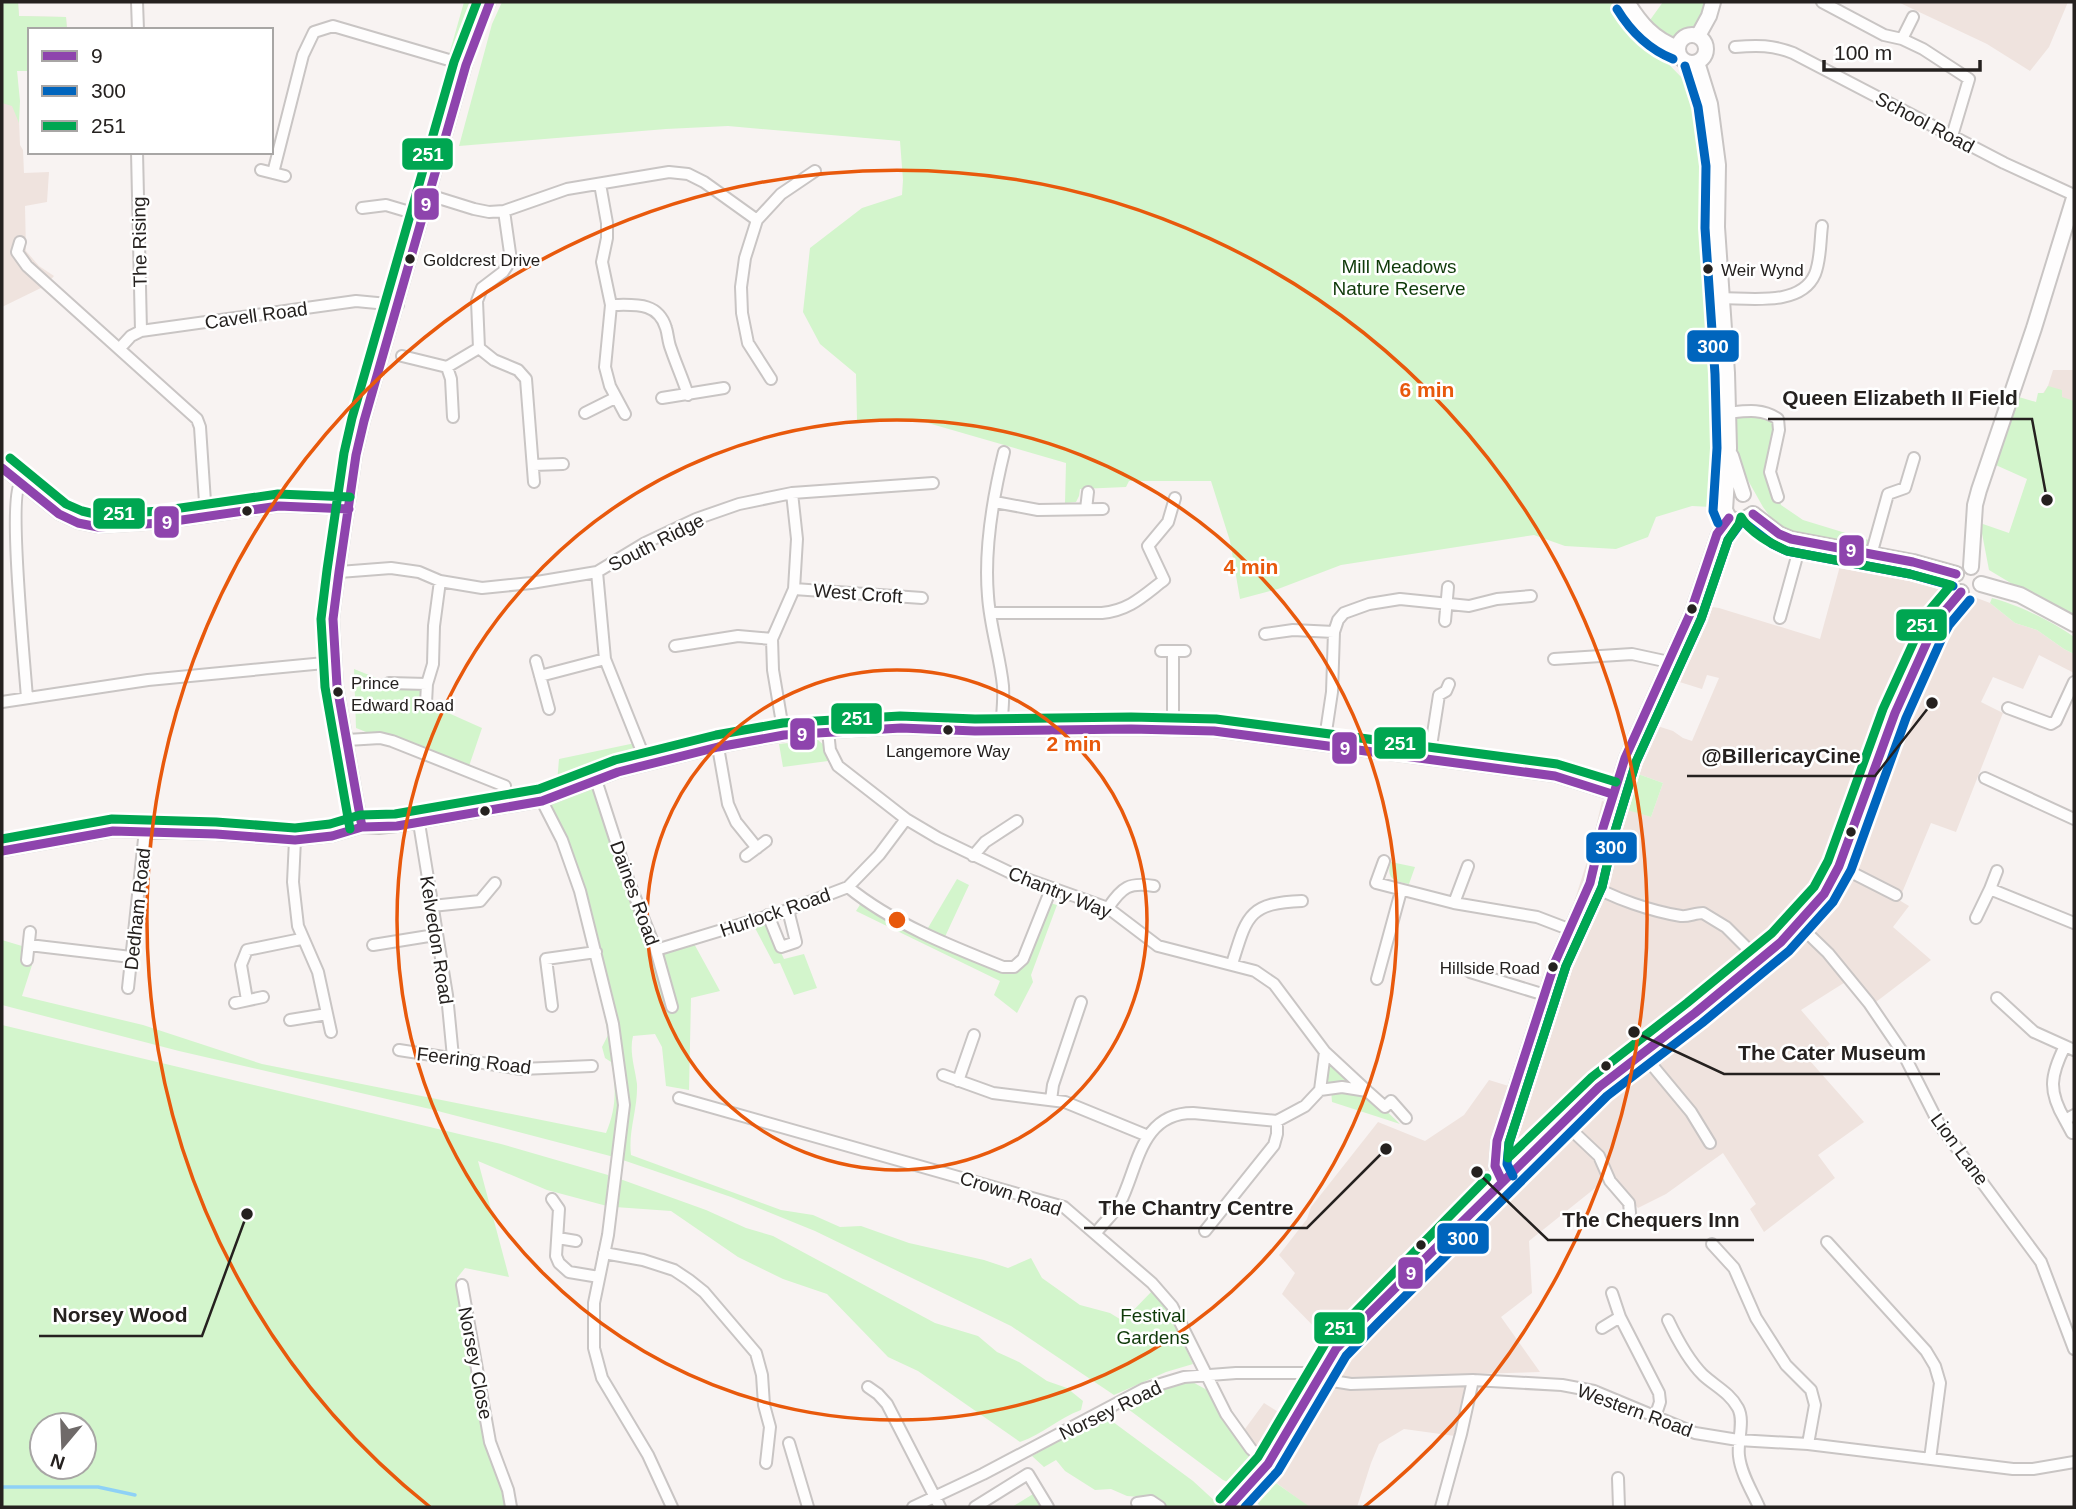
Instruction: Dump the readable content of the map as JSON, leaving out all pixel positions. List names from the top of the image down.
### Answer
{
  "streets": {
    "street": [
      "School Road",
      "The Rising",
      "Cavell Road",
      "South Ridge",
      "West Croft",
      "Chantry Way",
      "Daines Road",
      "Dedham Road",
      "Hurlock Road",
      "Kelvedon Road",
      "Feering Road",
      "Lion Lane",
      "Crown Road",
      "Norsey Close",
      "Norsey Road",
      "Western Road"
    ]
  },
  "crossings": [
    ["The Rising", "Cavell Road"],
    ["Chantry Way", "Hurlock Road"],
    ["Daines Road", "Hurlock Road"],
    ["Kelvedon Road", "Feering Road"],
    ["Crown Road", "Norsey Road"],
    ["Norsey Road", "Western Road"]
  ],
  "parks": ["Mill Meadows Nature Reserve", "Festival Gardens"],
  "places": [
    "Goldcrest Drive",
    "Weir Wynd",
    "Queen Elizabeth II Field",
    "Prince Edward Road",
    "@BillericayCine",
    "Langemore Way",
    "Hillside Road",
    "The Cater Museum",
    "The Chantry Centre",
    "The Chequers Inn",
    "Norsey Wood"
  ],
  "lines": ["transit line 9", "transit line 251", "transit line 300"],
  "legend": ["9", "300", "251"],
  "scale_bar": "100 m",
  "north": "bottom",
  "rings": ["6 min", "4 min", "2 min"]
}
